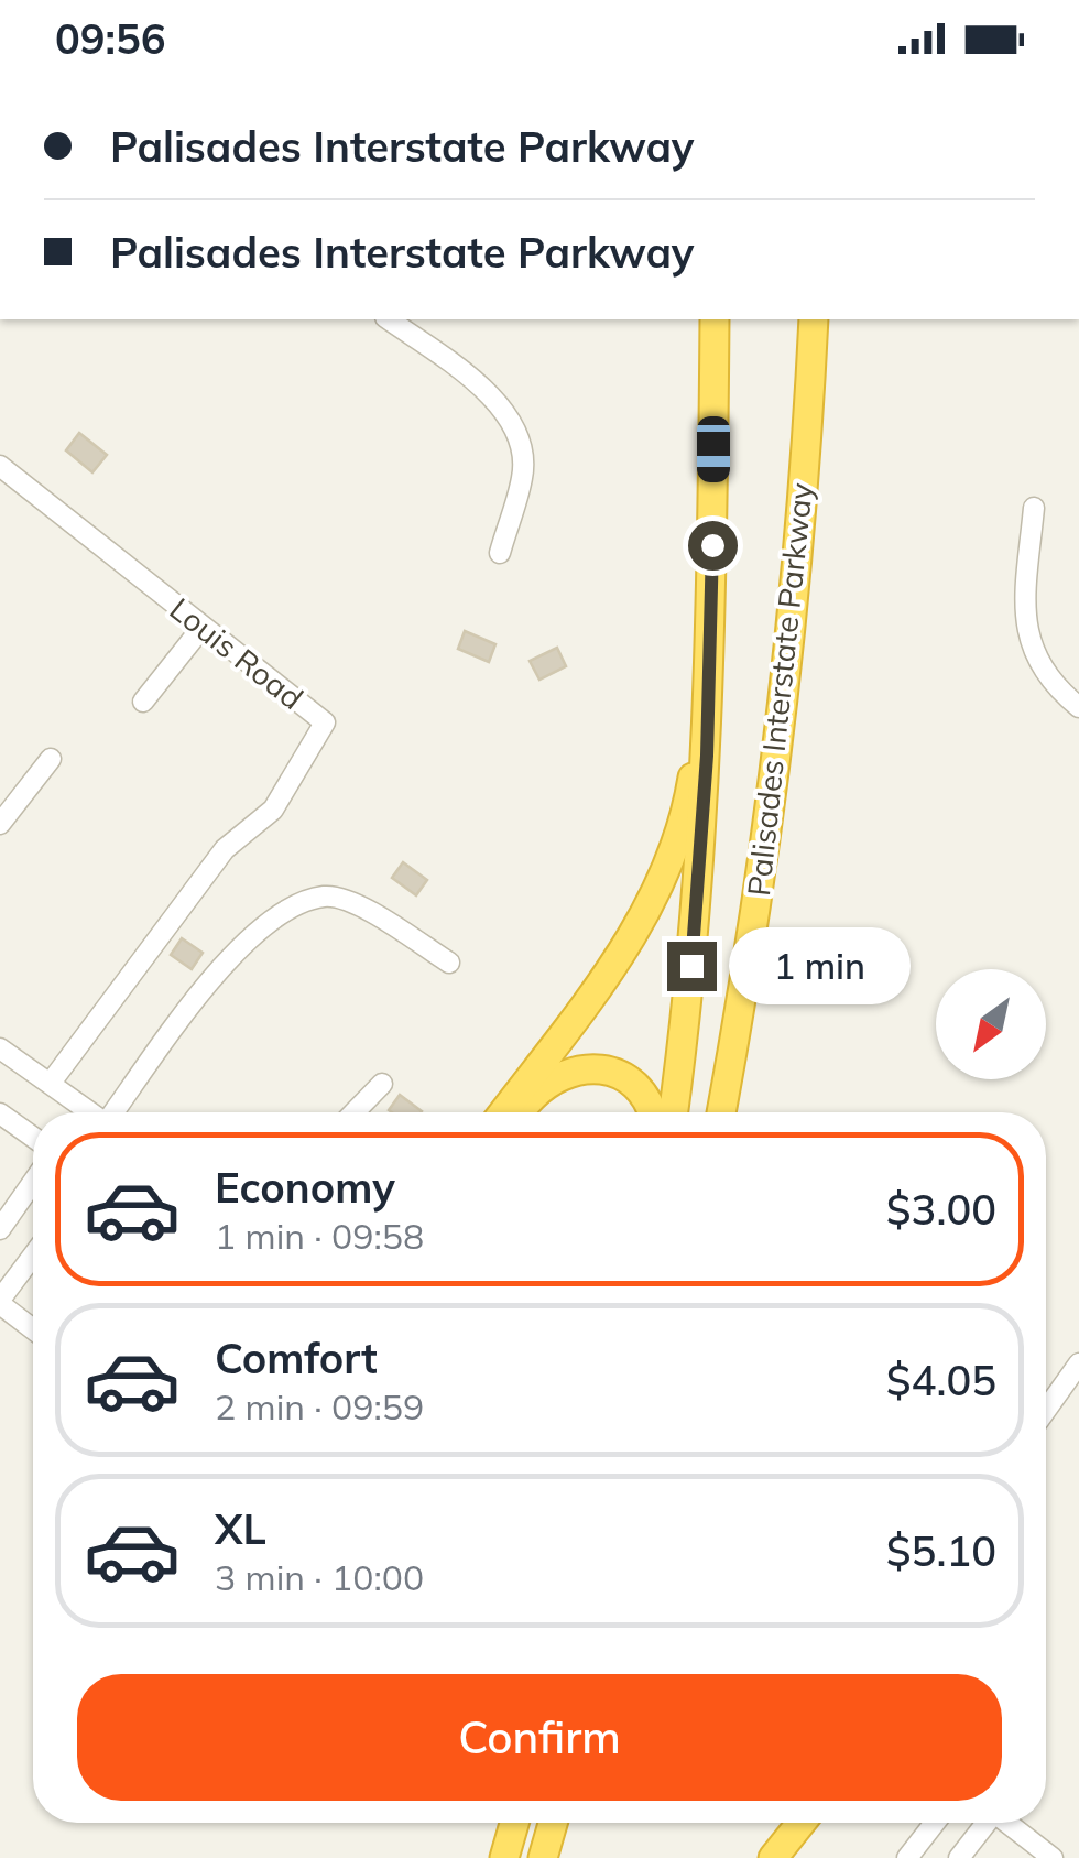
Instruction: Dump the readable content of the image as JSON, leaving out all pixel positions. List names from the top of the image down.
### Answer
{
  "streets": {
    "highway": ["Palisades Interstate Parkway"],
    "street": ["Louis Road"]
  },
  "north": "bottom left",
  "page": {
    "status": "09:56",
    "banner": ["Palisades Interstate Parkway", "Palisades Interstate Parkway"],
    "bubble": "1 min",
    "list": [
      {
        "name": "Economy",
        "note": "1 min · 09:58",
        "value": "$3.00"
      },
      {
        "name": "Comfort",
        "note": "2 min · 09:59",
        "value": "$4.05"
      },
      {
        "name": "XL",
        "note": "3 min · 10:00",
        "value": "$5.10"
      }
    ],
    "buttons": "Confirm"
  }
}
